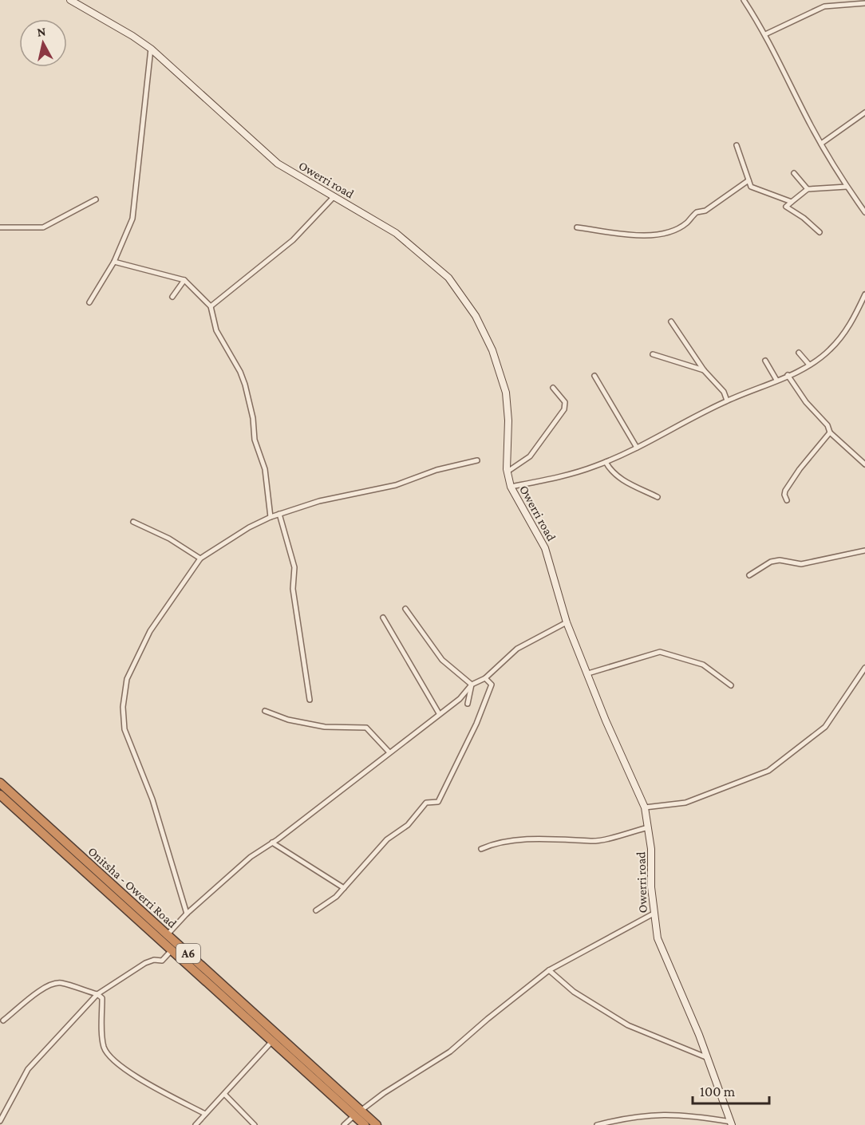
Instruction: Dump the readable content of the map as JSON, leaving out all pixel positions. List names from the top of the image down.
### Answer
{
  "streets": {
    "highway": ["Onitsha - Owerri Road", "A6"],
    "main road": ["Owerri road"]
  },
  "scale_bar": "100 m",
  "north": "top"
}
